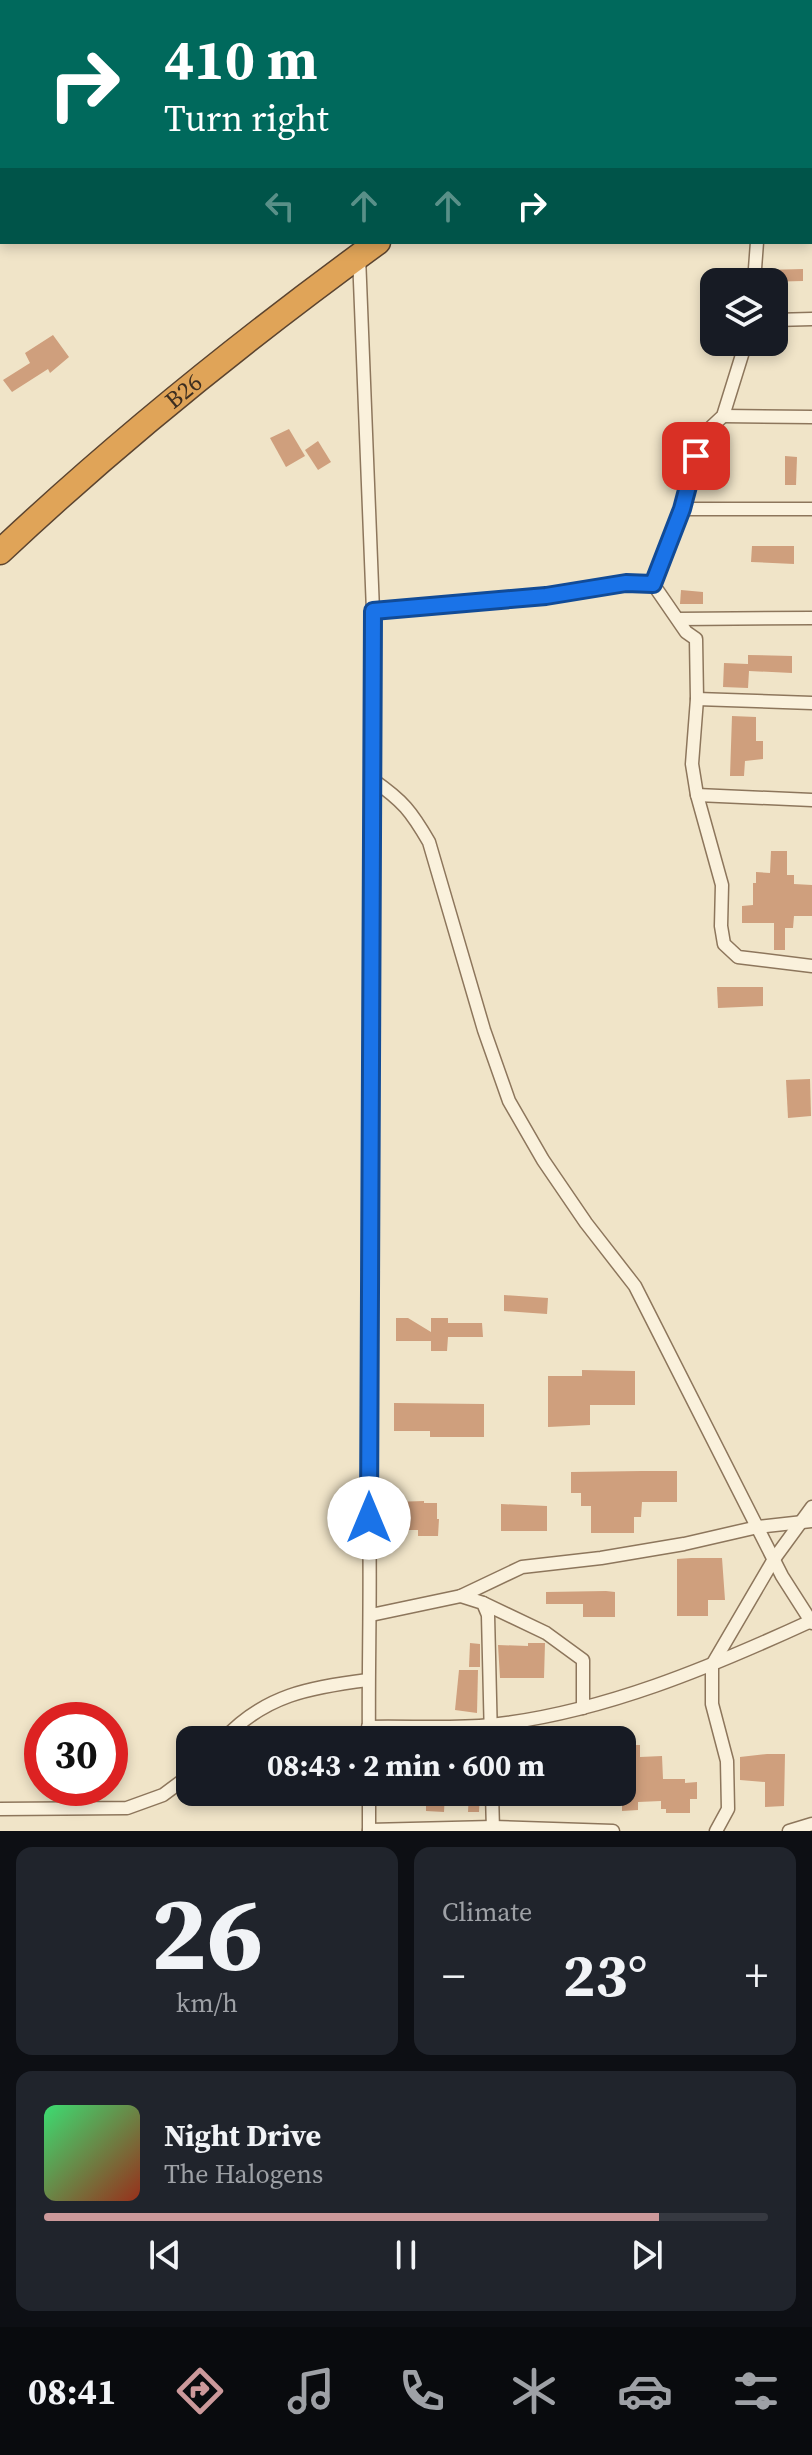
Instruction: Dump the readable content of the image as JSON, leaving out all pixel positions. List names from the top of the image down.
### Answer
{
  "streets": {
    "highway": ["B26"]
  },
  "page": {
    "turn": ["410 m", "Turn right"],
    "limit": "30",
    "trip": "08:43 · 2 min · 600 m",
    "tile": [
      ["26", "km/h"],
      "Climate"
    ],
    "heat": ["−", "23°", "+"],
    "song": ["Night Drive", "The Halogens"],
    "tabs": "08:41"
  }
}
